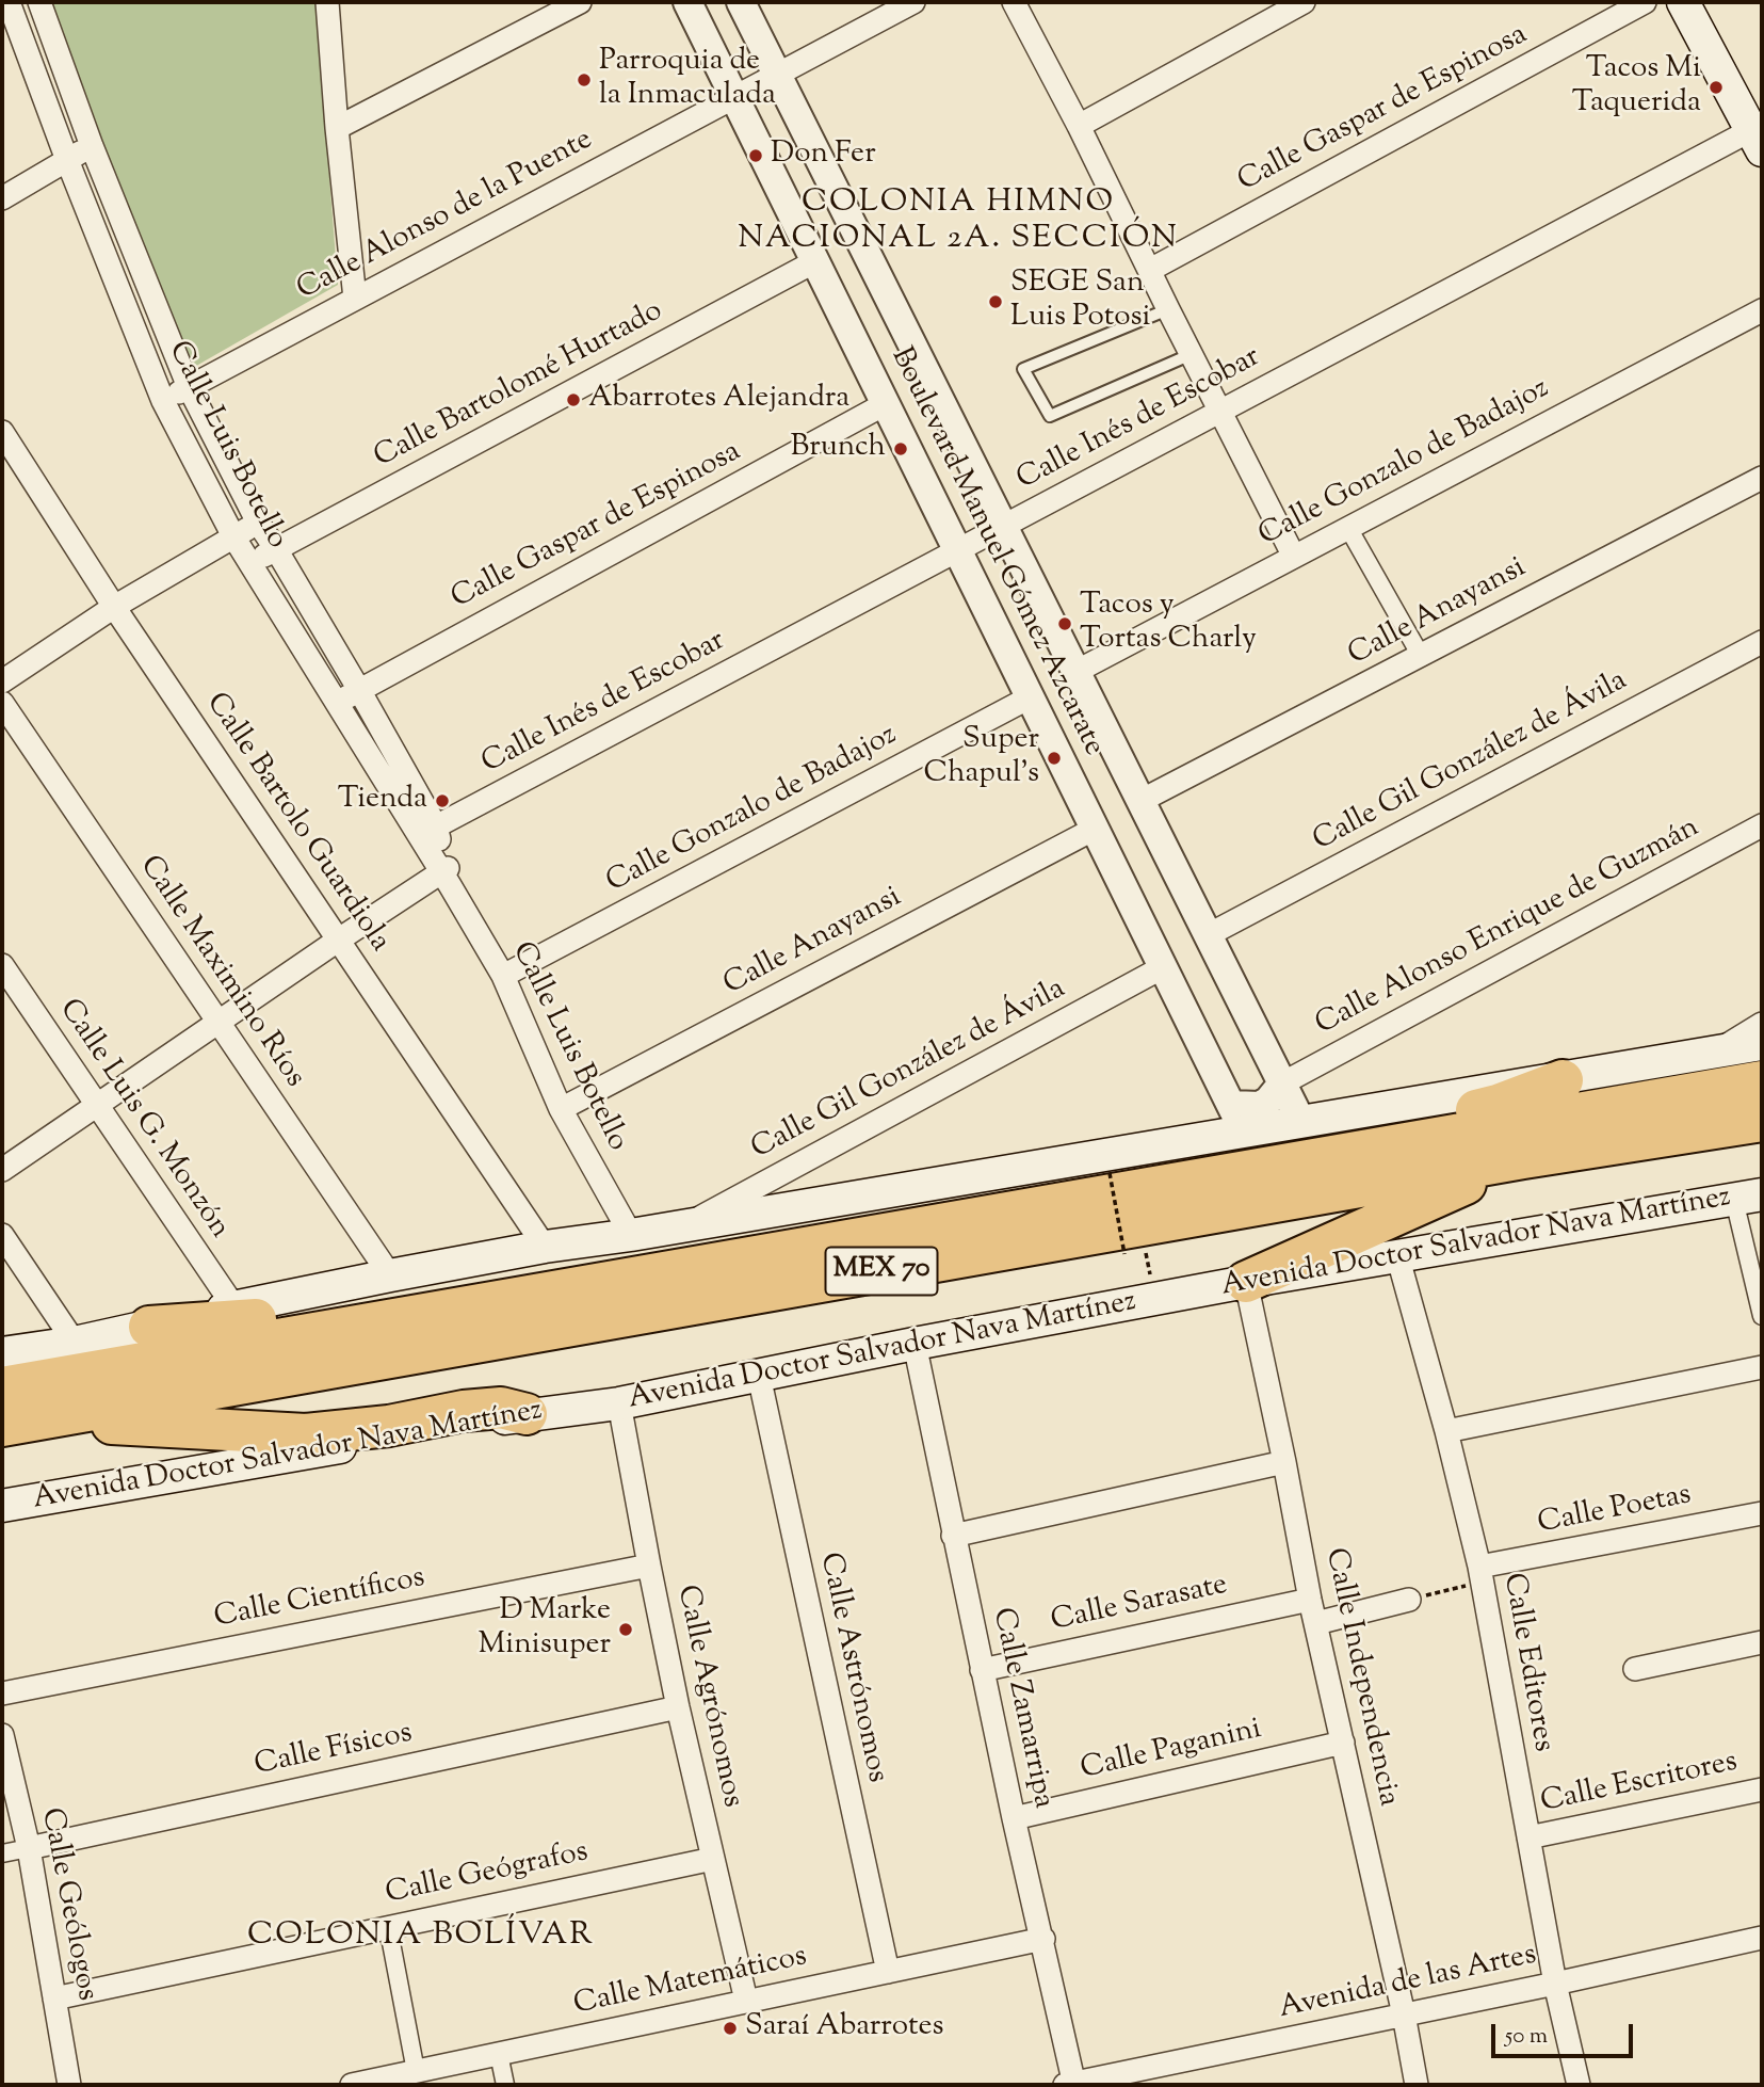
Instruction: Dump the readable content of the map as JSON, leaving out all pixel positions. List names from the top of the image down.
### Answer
{
  "streets": {
    "highway": ["MEX 70"],
    "main road": ["Avenida Doctor Salvador Nava Martínez"],
    "street": [
      "Calle Gaspar de Espinosa",
      "Calle Alonso de la Puente",
      "Calle Bartolomé Hurtado",
      "Calle Inés de Escobar",
      "Calle Luis Botello",
      "Calle Gonzalo de Badajoz",
      "Boulevard Manuel Gómez Azcarate",
      "Calle Anayansi",
      "Calle Gil González de Ávila",
      "Calle Bartolo Guardiola",
      "Calle Alonso Enrique de Guzmán",
      "Calle Maximino Ríos",
      "Calle Luis G. Monzón",
      "Calle Poetas",
      "Calle Científicos",
      "Calle Sarasate",
      "Calle Editores",
      "Calle Astrónomos",
      "Calle Independencia",
      "Calle Agrónomos",
      "Calle Zamarripa",
      "Calle Físicos",
      "Calle Paganini",
      "Calle Escritores",
      "Calle Geógrafos",
      "Calle Geólogos",
      "Calle Matemáticos",
      "Avenida de las Artes"
    ]
  },
  "crossings": [
    ["Calle Gaspar de Espinosa", "Calle Luis Botello"],
    ["Calle Gaspar de Espinosa", "Boulevard Manuel Gómez Azcarate"],
    ["Calle Alonso de la Puente", "Calle Luis Botello"],
    ["Calle Alonso de la Puente", "Boulevard Manuel Gómez Azcarate"],
    ["Calle Bartolomé Hurtado", "Calle Luis Botello"],
    ["Calle Bartolomé Hurtado", "Boulevard Manuel Gómez Azcarate"],
    ["Calle Inés de Escobar", "Calle Luis Botello"],
    ["Calle Inés de Escobar", "Boulevard Manuel Gómez Azcarate"],
    ["Calle Luis Botello", "Calle Gonzalo de Badajoz"],
    ["Calle Luis Botello", "Calle Anayansi"],
    ["Calle Gonzalo de Badajoz", "Boulevard Manuel Gómez Azcarate"],
    ["Boulevard Manuel Gómez Azcarate", "Calle Anayansi"],
    ["Boulevard Manuel Gómez Azcarate", "Calle Gil González de Ávila"],
    ["Boulevard Manuel Gómez Azcarate", "Calle Alonso Enrique de Guzmán"],
    ["Avenida Doctor Salvador Nava Martínez", "Calle Editores"],
    ["Avenida Doctor Salvador Nava Martínez", "Calle Astrónomos"],
    ["Avenida Doctor Salvador Nava Martínez", "Calle Independencia"],
    ["Avenida Doctor Salvador Nava Martínez", "Calle Agrónomos"],
    ["Avenida Doctor Salvador Nava Martínez", "Calle Zamarripa"],
    ["Calle Poetas", "Calle Editores"],
    ["Calle Científicos", "Calle Agrónomos"],
    ["Calle Sarasate", "Calle Independencia"],
    ["Calle Sarasate", "Calle Zamarripa"],
    ["Calle Editores", "Calle Escritores"],
    ["Calle Editores", "Avenida de las Artes"],
    ["Calle Astrónomos", "Calle Matemáticos"],
    ["Calle Independencia", "Calle Paganini"],
    ["Calle Independencia", "Avenida de las Artes"],
    ["Calle Agrónomos", "Calle Físicos"],
    ["Calle Agrónomos", "Calle Geógrafos"],
    ["Calle Agrónomos", "Calle Matemáticos"],
    ["Calle Zamarripa", "Calle Paganini"],
    ["Calle Zamarripa", "Calle Matemáticos"],
    ["Calle Zamarripa", "Avenida de las Artes"],
    ["Calle Físicos", "Calle Geólogos"],
    ["Calle Geógrafos", "Calle Geólogos"]
  ],
  "districts": ["COLONIA HIMNO NACIONAL 2A. SECCIÓN", "COLONIA BOLÍVAR"],
  "places": [
    "Parroquia de la Inmaculada",
    "Tacos Mi Taquerida",
    "Don Fer",
    "SEGE San Luis Potosi",
    "Abarrotes Alejandra",
    "Brunch",
    "Tacos y Tortas Charly",
    "Super Chapul's",
    "Tienda",
    "D Marke Minisuper",
    "Saraí Abarrotes"
  ],
  "scale_bar": "50 m"
}
